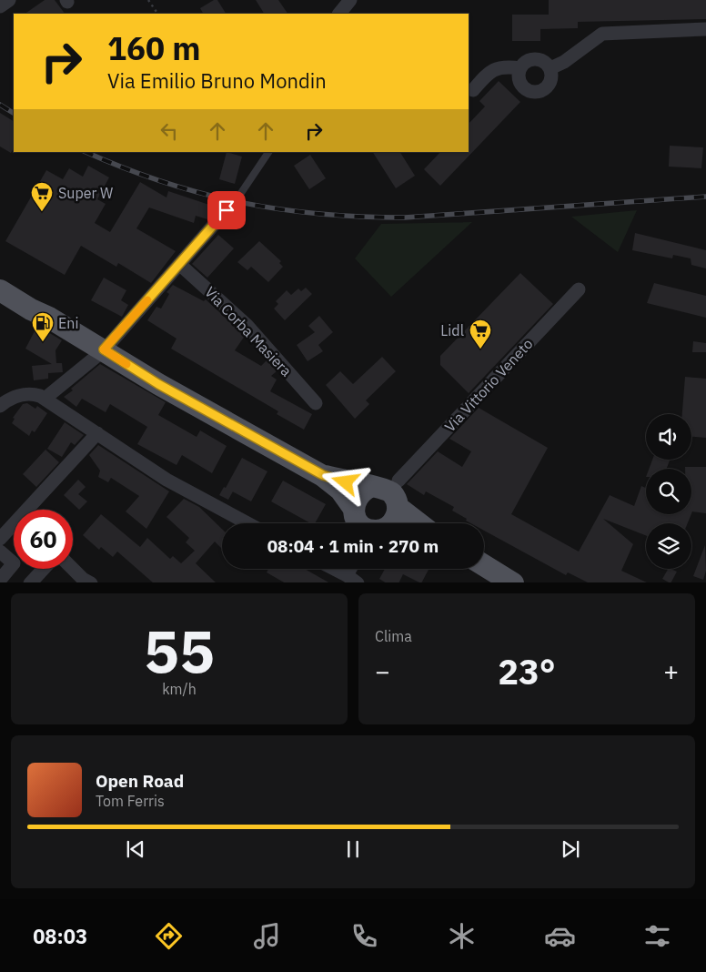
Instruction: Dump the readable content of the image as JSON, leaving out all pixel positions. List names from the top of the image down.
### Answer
{
  "streets": {
    "main road": ["Via Vittorio Veneto"],
    "street": ["Via Corba Masiera"]
  },
  "places": {
    "supermarket": ["Super W", "Lidl"],
    "fuel station": ["Eni"]
  },
  "page": {
    "turn": ["160 m", "Via Emilio Bruno Mondin"],
    "limit": "60",
    "trip": "08:04 · 1 min · 270 m",
    "tile": [
      ["55", "km/h"],
      "Clima"
    ],
    "heat": ["−", "23°", "+"],
    "song": ["Open Road", "Tom Ferris"],
    "tabs": "08:03"
  }
}
